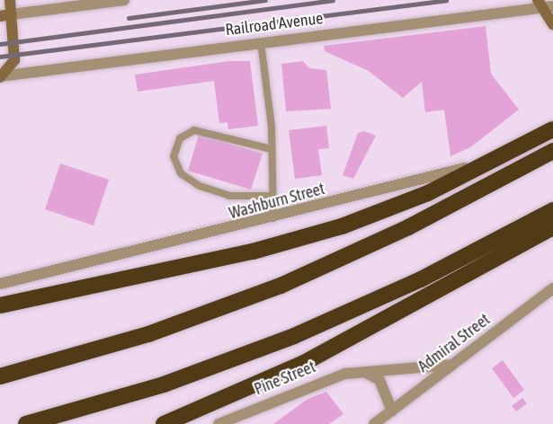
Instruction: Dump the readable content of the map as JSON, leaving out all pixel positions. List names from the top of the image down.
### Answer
{
  "streets": {
    "street": [
      "Railroad Avenue",
      "Washburn Street",
      "Admiral Street",
      "Pine Street"
    ]
  },
  "crossings": [
    ["Admiral Street", "Pine Street"]
  ]
}
